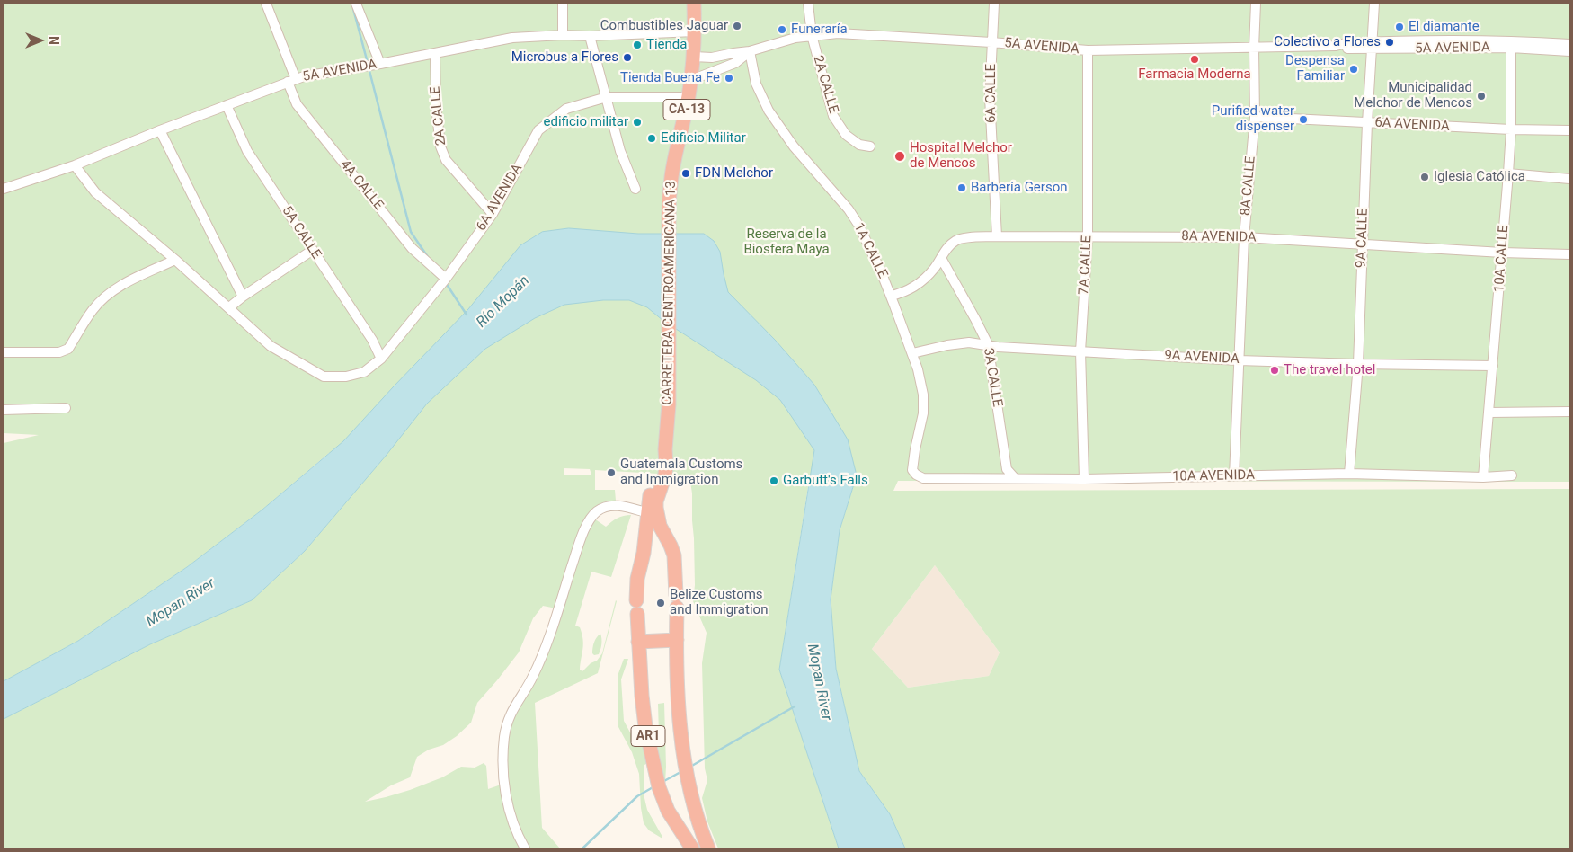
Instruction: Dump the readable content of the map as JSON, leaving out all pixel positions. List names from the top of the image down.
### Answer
{
  "streets": {
    "highway": ["CA-13", "CARRETERA CENTROAMERICANA 13", "AR1"],
    "street": [
      "5A AVENIDA",
      "2A CALLE",
      "6A CALLE",
      "6A AVENIDA",
      "4A CALLE",
      "8A CALLE",
      "5A CALLE",
      "8A AVENIDA",
      "9A CALLE",
      "1A CALLE",
      "10A CALLE",
      "7A CALLE",
      "9A AVENIDA",
      "3A CALLE",
      "10A AVENIDA"
    ]
  },
  "crossings": [
    ["5A AVENIDA", "2A CALLE"],
    ["5A AVENIDA", "6A CALLE"],
    ["5A AVENIDA", "4A CALLE"],
    ["5A AVENIDA", "8A CALLE"],
    ["5A AVENIDA", "5A CALLE"],
    ["5A AVENIDA", "9A CALLE"],
    ["5A AVENIDA", "1A CALLE"],
    ["5A AVENIDA", "10A CALLE"],
    ["5A AVENIDA", "7A CALLE"],
    ["5A AVENIDA", "CARRETERA CENTROAMERICANA 13"],
    ["2A CALLE", "6A AVENIDA"],
    ["6A CALLE", "8A AVENIDA"],
    ["6A AVENIDA", "4A CALLE"],
    ["6A AVENIDA", "8A CALLE"],
    ["6A AVENIDA", "5A CALLE"],
    ["6A AVENIDA", "9A CALLE"],
    ["6A AVENIDA", "10A CALLE"],
    ["6A AVENIDA", "CARRETERA CENTROAMERICANA 13"],
    ["8A CALLE", "8A AVENIDA"],
    ["8A CALLE", "9A AVENIDA"],
    ["8A CALLE", "10A AVENIDA"],
    ["8A AVENIDA", "9A CALLE"],
    ["8A AVENIDA", "1A CALLE"],
    ["8A AVENIDA", "10A CALLE"],
    ["8A AVENIDA", "7A CALLE"],
    ["8A AVENIDA", "3A CALLE"],
    ["9A CALLE", "9A AVENIDA"],
    ["9A CALLE", "10A AVENIDA"],
    ["1A CALLE", "9A AVENIDA"],
    ["1A CALLE", "10A AVENIDA"],
    ["10A CALLE", "9A AVENIDA"],
    ["10A CALLE", "10A AVENIDA"],
    ["7A CALLE", "9A AVENIDA"],
    ["7A CALLE", "10A AVENIDA"],
    ["CARRETERA CENTROAMERICANA 13", "AR1"],
    ["9A AVENIDA", "3A CALLE"],
    ["3A CALLE", "10A AVENIDA"]
  ],
  "water": ["Río Mopán", "Mopan River"],
  "parks": ["Reserva de la Biosfera Maya"],
  "places": [
    "Combustibles Jaguar",
    "El diamante",
    "Funeraría",
    "Colectivo a Flores",
    "Tienda",
    "Microbus a Flores",
    "Farmacia Moderna",
    "Despensa Familiar",
    "Tienda Buena Fe",
    "Municipalidad Melchor de Mencos",
    "Purified water dispenser",
    "edificio militar",
    "Edificio Militar",
    "Hospital Melchor de Mencos",
    "FDN Melchor",
    "Iglesia Católica",
    "Barbería Gerson",
    "The travel hotel",
    "Guatemala Customs and Immigration",
    "Garbutt's Falls",
    "Belize Customs and Immigration"
  ],
  "north": "right"
}
